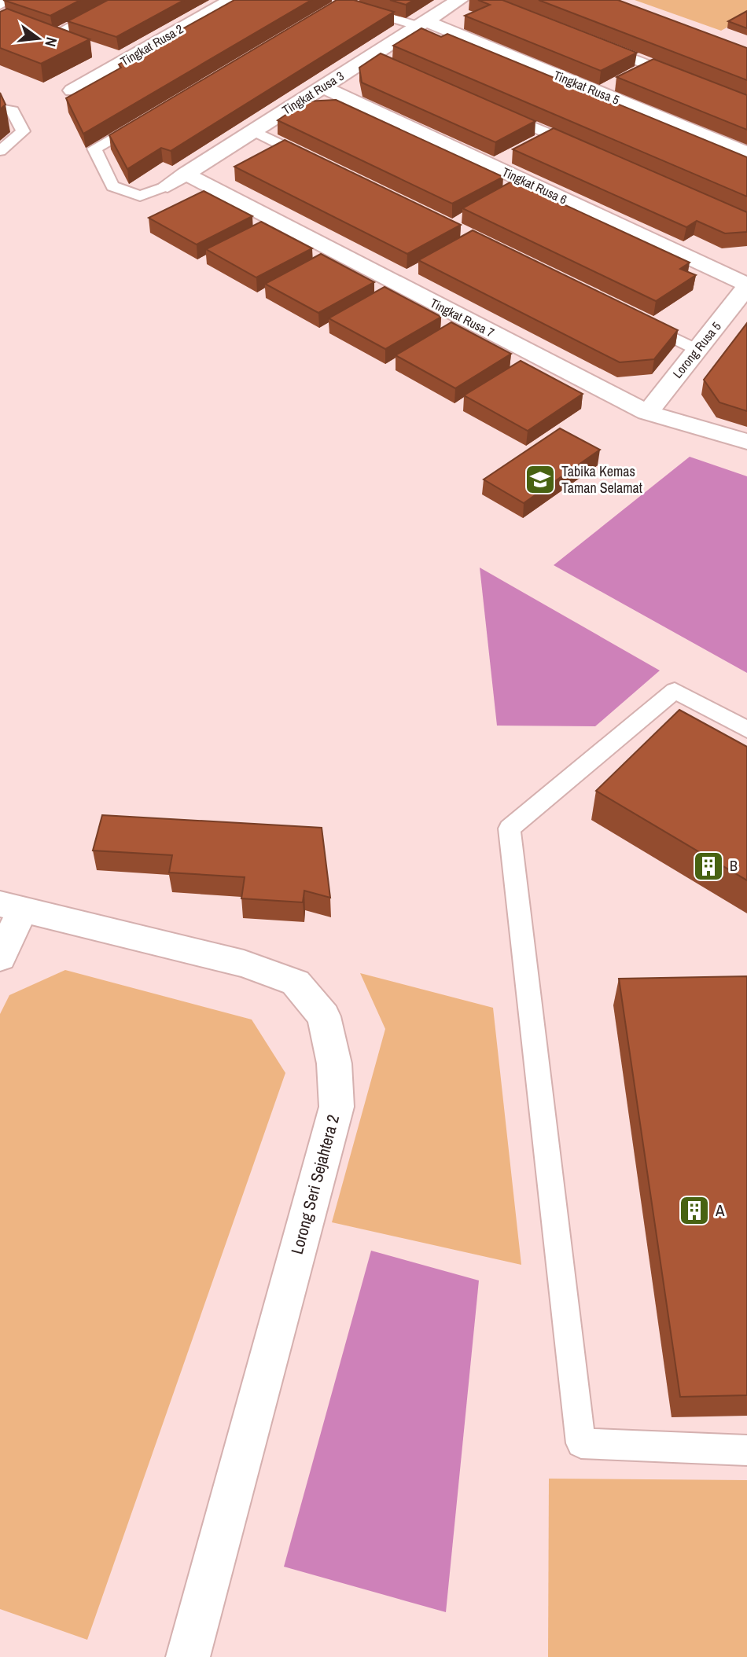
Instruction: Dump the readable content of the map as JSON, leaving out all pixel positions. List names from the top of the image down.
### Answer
{
  "streets": {
    "street": [
      "Tingkat Rusa 2",
      "Tingkat Rusa 5",
      "Tingkat Rusa 3",
      "Tingkat Rusa 6",
      "Tingkat Rusa 7",
      "Lorong Rusa 5",
      "Lorong Seri Sejahtera 2"
    ]
  },
  "crossings": [
    ["Tingkat Rusa 5", "Tingkat Rusa 3"],
    ["Tingkat Rusa 3", "Tingkat Rusa 6"],
    ["Tingkat Rusa 3", "Tingkat Rusa 7"],
    ["Tingkat Rusa 6", "Lorong Rusa 5"],
    ["Tingkat Rusa 7", "Lorong Rusa 5"]
  ],
  "places": {
    "school or university": ["Tabika Kemas Taman Selamat"],
    "building": ["B", "A"]
  },
  "north": "right"
}
